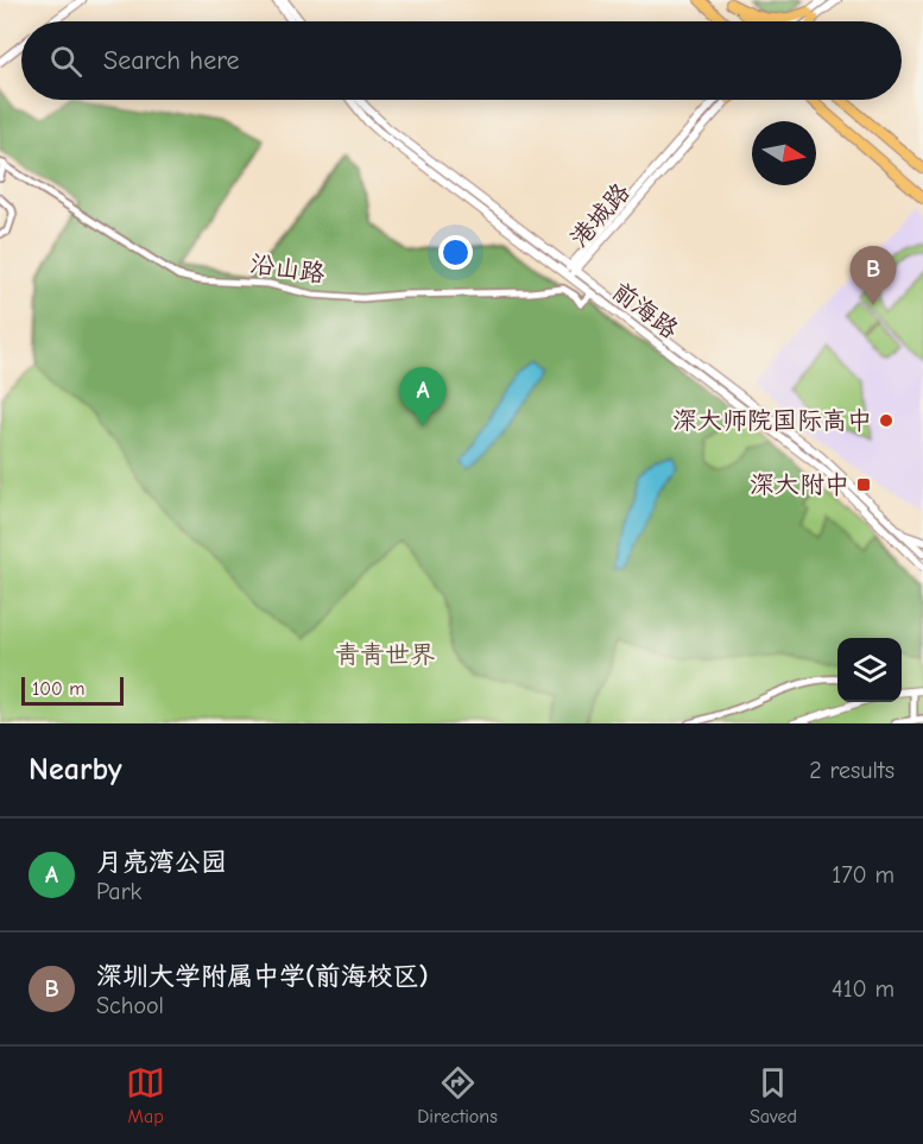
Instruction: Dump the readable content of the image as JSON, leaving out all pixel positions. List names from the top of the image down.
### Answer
{
  "streets": {
    "street": ["港城路", "沿山路", "前海路"]
  },
  "crossings": [
    ["港城路", "前海路"],
    ["沿山路", "前海路"]
  ],
  "parks": ["青青世界"],
  "places": {
    "other": ["深大师院国际高中"],
    "transit": ["深大附中"]
  },
  "scale_bar": "100 m",
  "north": "right",
  "page": {
    "search": "Search here",
    "pins": ["B", "A"],
    "scale": "100 m",
    "heading": ["Nearby", "2 results"],
    "list": [
      {
        "mark": "A",
        "name": "月亮湾公园",
        "note": "Park",
        "value": "170 m"
      },
      {
        "mark": "B",
        "name": "深圳大学附属中学(前海校区)",
        "note": "School",
        "value": "410 m"
      }
    ],
    "nav": ["Map", "Directions", "Saved"]
  }
}
